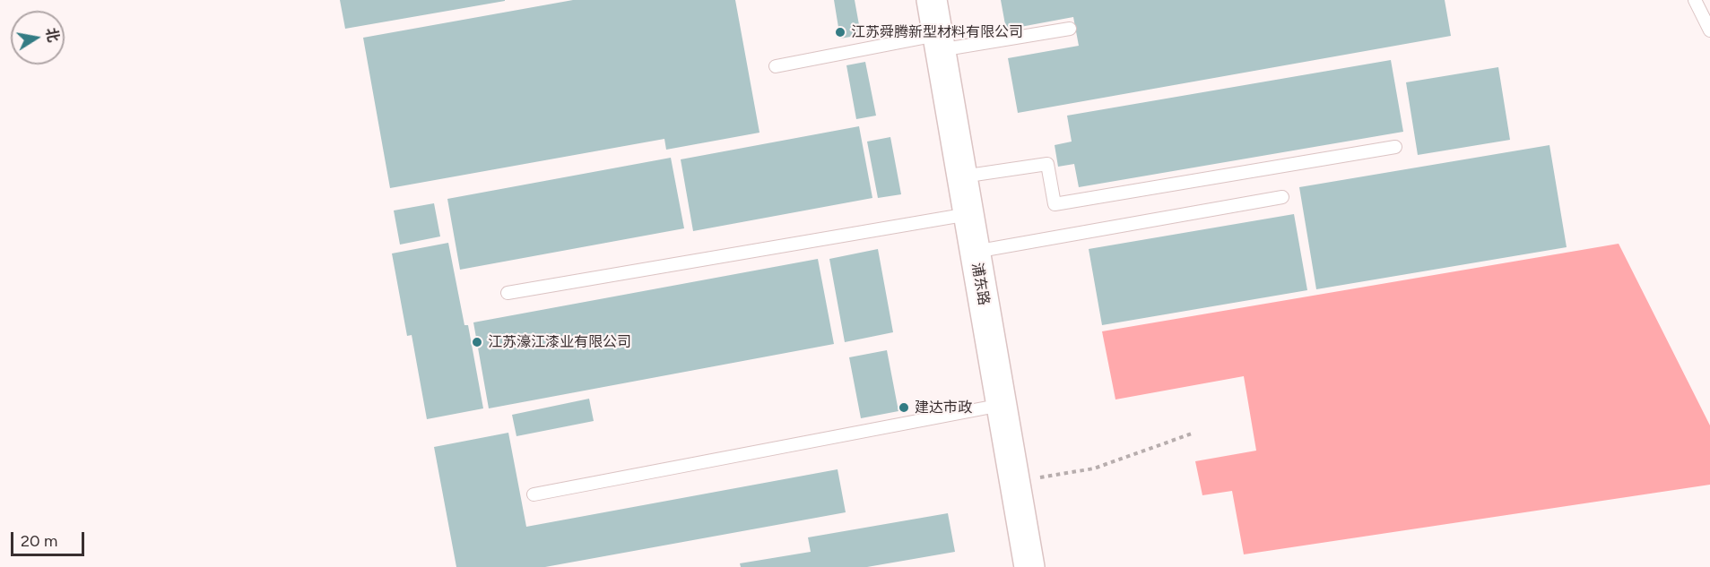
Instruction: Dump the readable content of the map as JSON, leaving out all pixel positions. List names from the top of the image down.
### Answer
{
  "streets": {
    "street": ["浦东路"]
  },
  "places": ["江苏舜腾新型材料有限公司", "江苏濠江漆业有限公司", "建达市政"],
  "scale_bar": "20 m",
  "north": "right"
}
